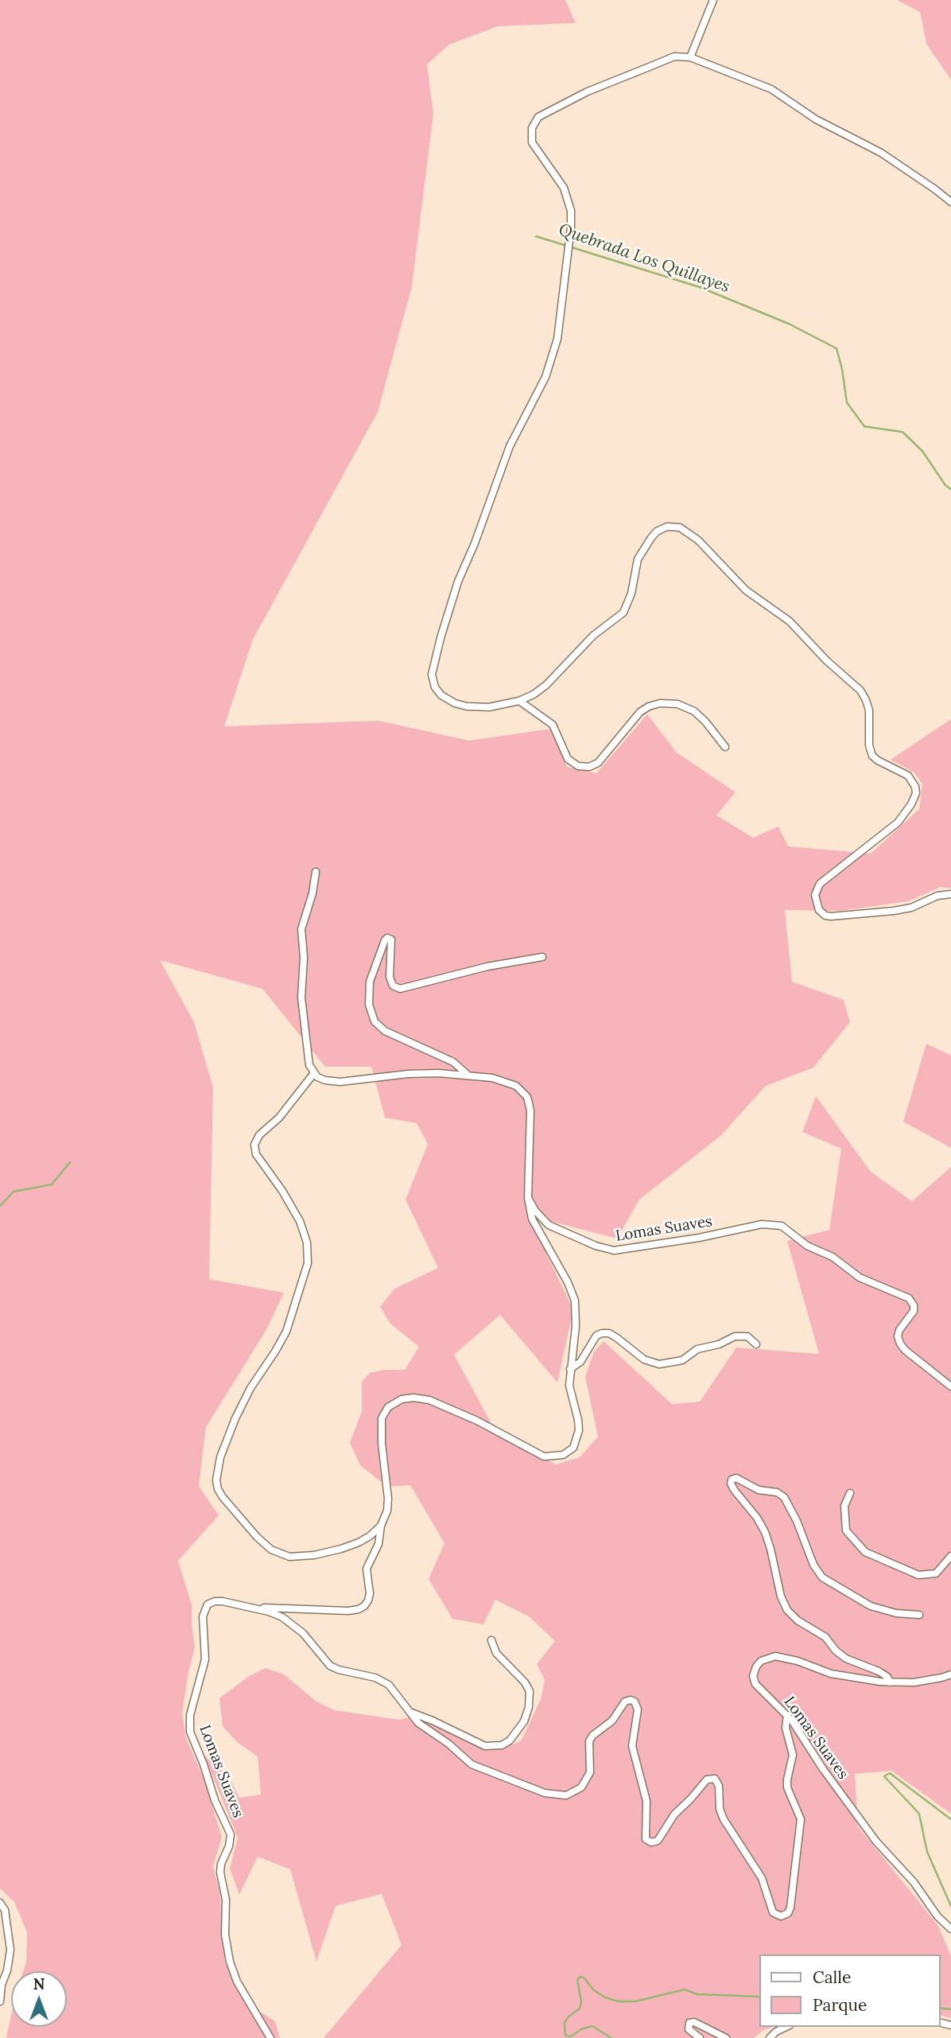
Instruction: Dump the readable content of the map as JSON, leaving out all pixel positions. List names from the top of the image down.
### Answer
{
  "streets": {
    "street": ["Lomas Suaves"]
  },
  "water": ["Quebrada Los Quillayes"],
  "legend": ["Calle", "Parque"],
  "north": "top"
}
